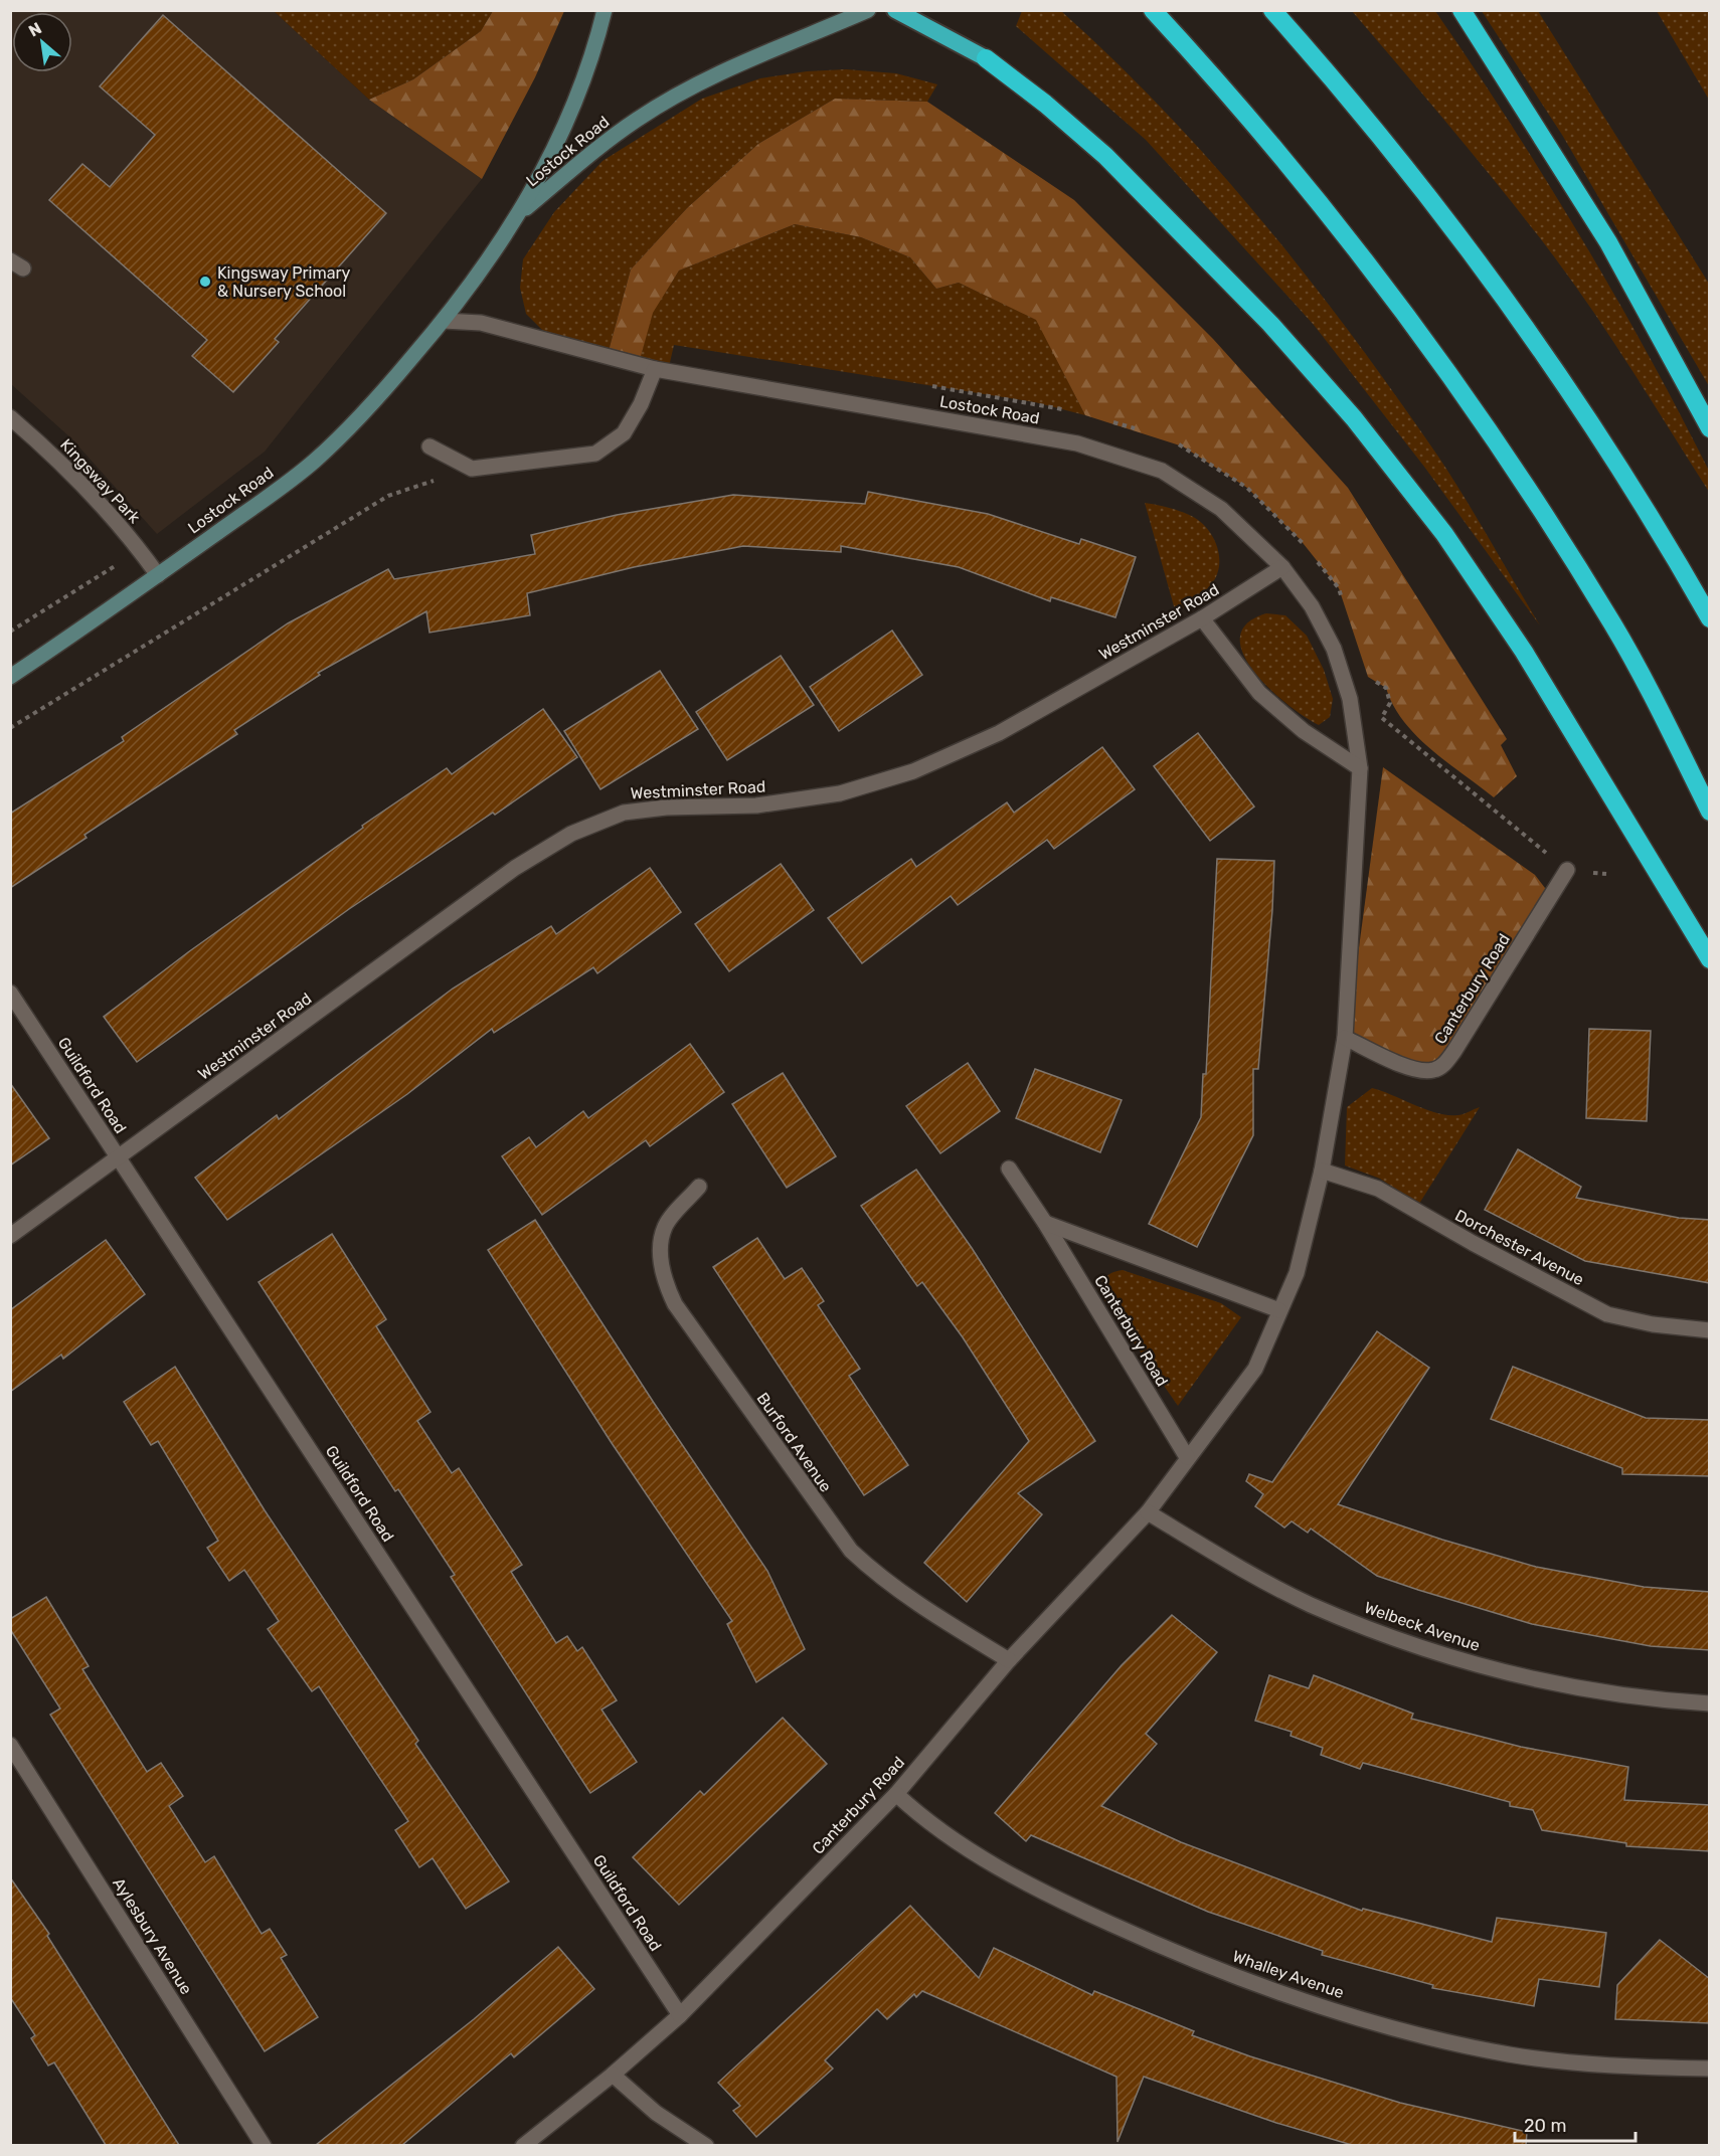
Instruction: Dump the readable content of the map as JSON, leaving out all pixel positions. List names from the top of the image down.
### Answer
{
  "streets": {
    "main road": ["Lostock Road"],
    "street": [
      "Kingsway Park",
      "Westminster Road",
      "Canterbury Road",
      "Guildford Road",
      "Dorchester Avenue",
      "Burford Avenue",
      "Welbeck Avenue",
      "Aylesbury Avenue",
      "Whalley Avenue"
    ]
  },
  "crossings": [
    ["Lostock Road", "Kingsway Park"],
    ["Lostock Road", "Westminster Road"],
    ["Lostock Road", "Canterbury Road"],
    ["Westminster Road", "Canterbury Road"],
    ["Westminster Road", "Guildford Road"],
    ["Canterbury Road", "Guildford Road"],
    ["Canterbury Road", "Dorchester Avenue"],
    ["Canterbury Road", "Burford Avenue"],
    ["Canterbury Road", "Welbeck Avenue"],
    ["Canterbury Road", "Whalley Avenue"]
  ],
  "places": ["Kingsway Primary & Nursery School"],
  "scale_bar": "20 m",
  "north": "top left"
}
